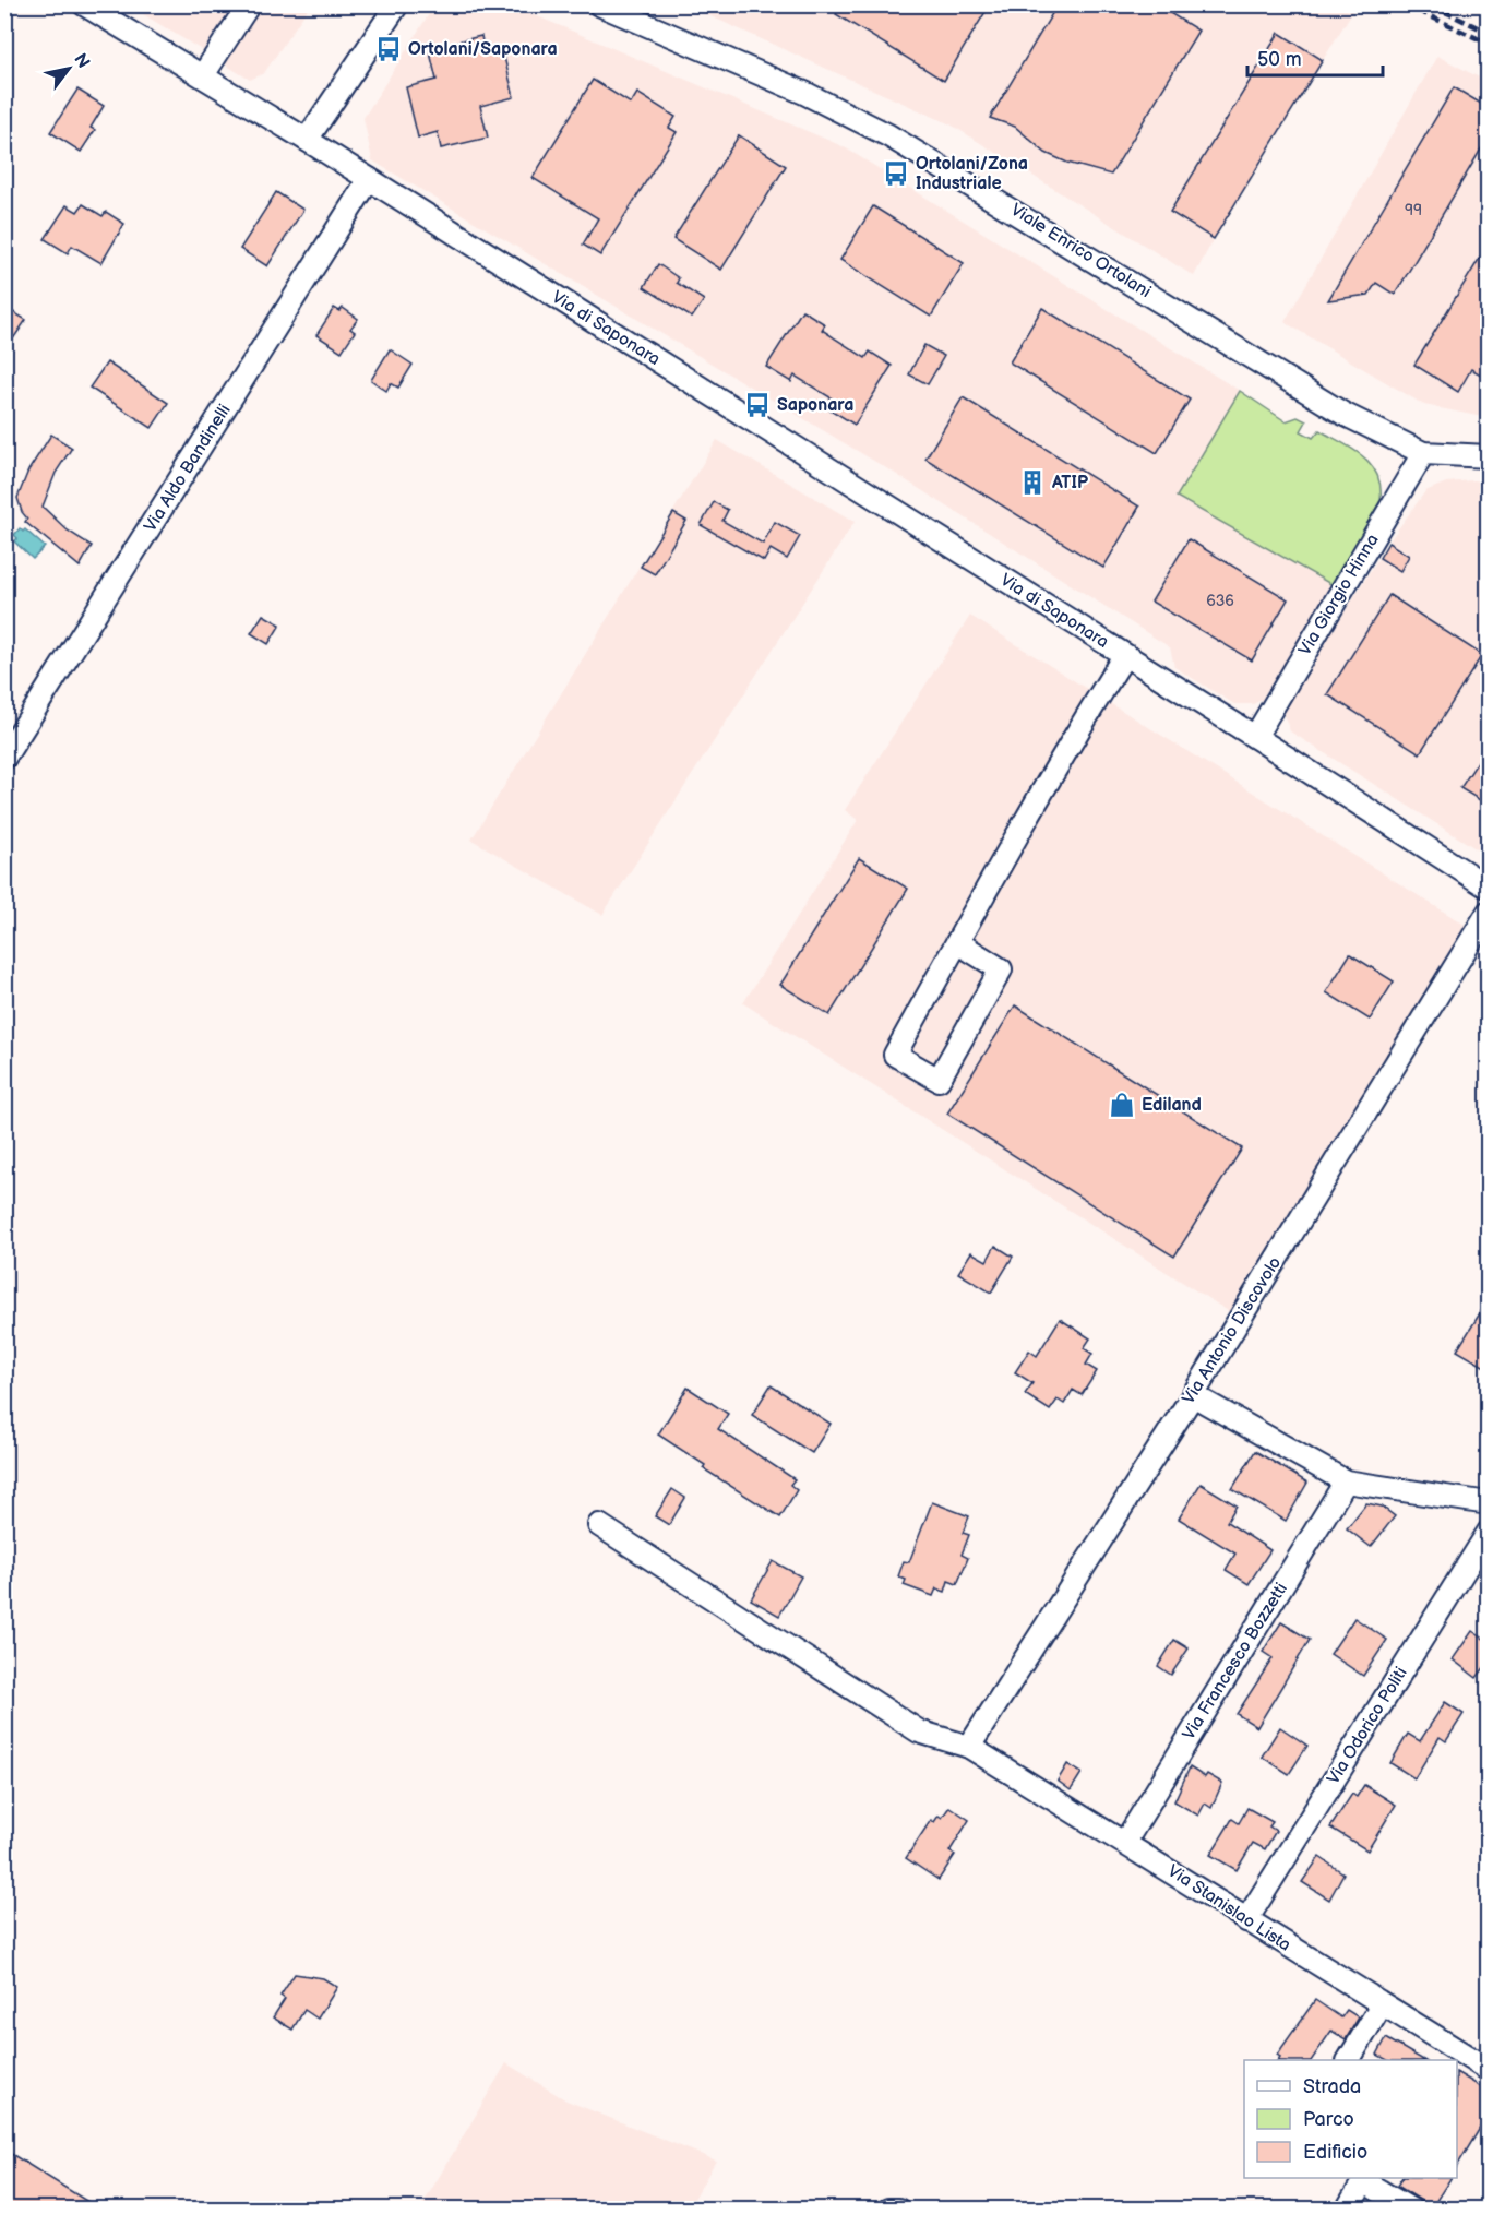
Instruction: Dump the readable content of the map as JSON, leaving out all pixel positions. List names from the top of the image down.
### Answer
{
  "streets": {
    "street": [
      "Viale Enrico Ortolani",
      "Via di Saponara",
      "Via Aldo Bandinelli",
      "Via Giorgio Hinna",
      "Via Antonio Discovolo",
      "Via Francesco Bozzetti",
      "Via Odorico Politi",
      "Via Stanislao Lista"
    ]
  },
  "crossings": [
    ["Viale Enrico Ortolani", "Via Giorgio Hinna"],
    ["Via di Saponara", "Via Aldo Bandinelli"],
    ["Via di Saponara", "Via Giorgio Hinna"],
    ["Via Antonio Discovolo", "Via Stanislao Lista"],
    ["Via Francesco Bozzetti", "Via Stanislao Lista"],
    ["Via Odorico Politi", "Via Stanislao Lista"]
  ],
  "places": {
    "bus stop": ["Ortolani/Saponara", "Ortolani/Zona Industriale", "Saponara"],
    "building": ["ATIP"],
    "shop": ["Ediland"]
  },
  "house_numbers": ["99", "636"],
  "legend": ["Strada", "Parco", "Edificio"],
  "scale_bar": "50 m",
  "north": "top right"
}
